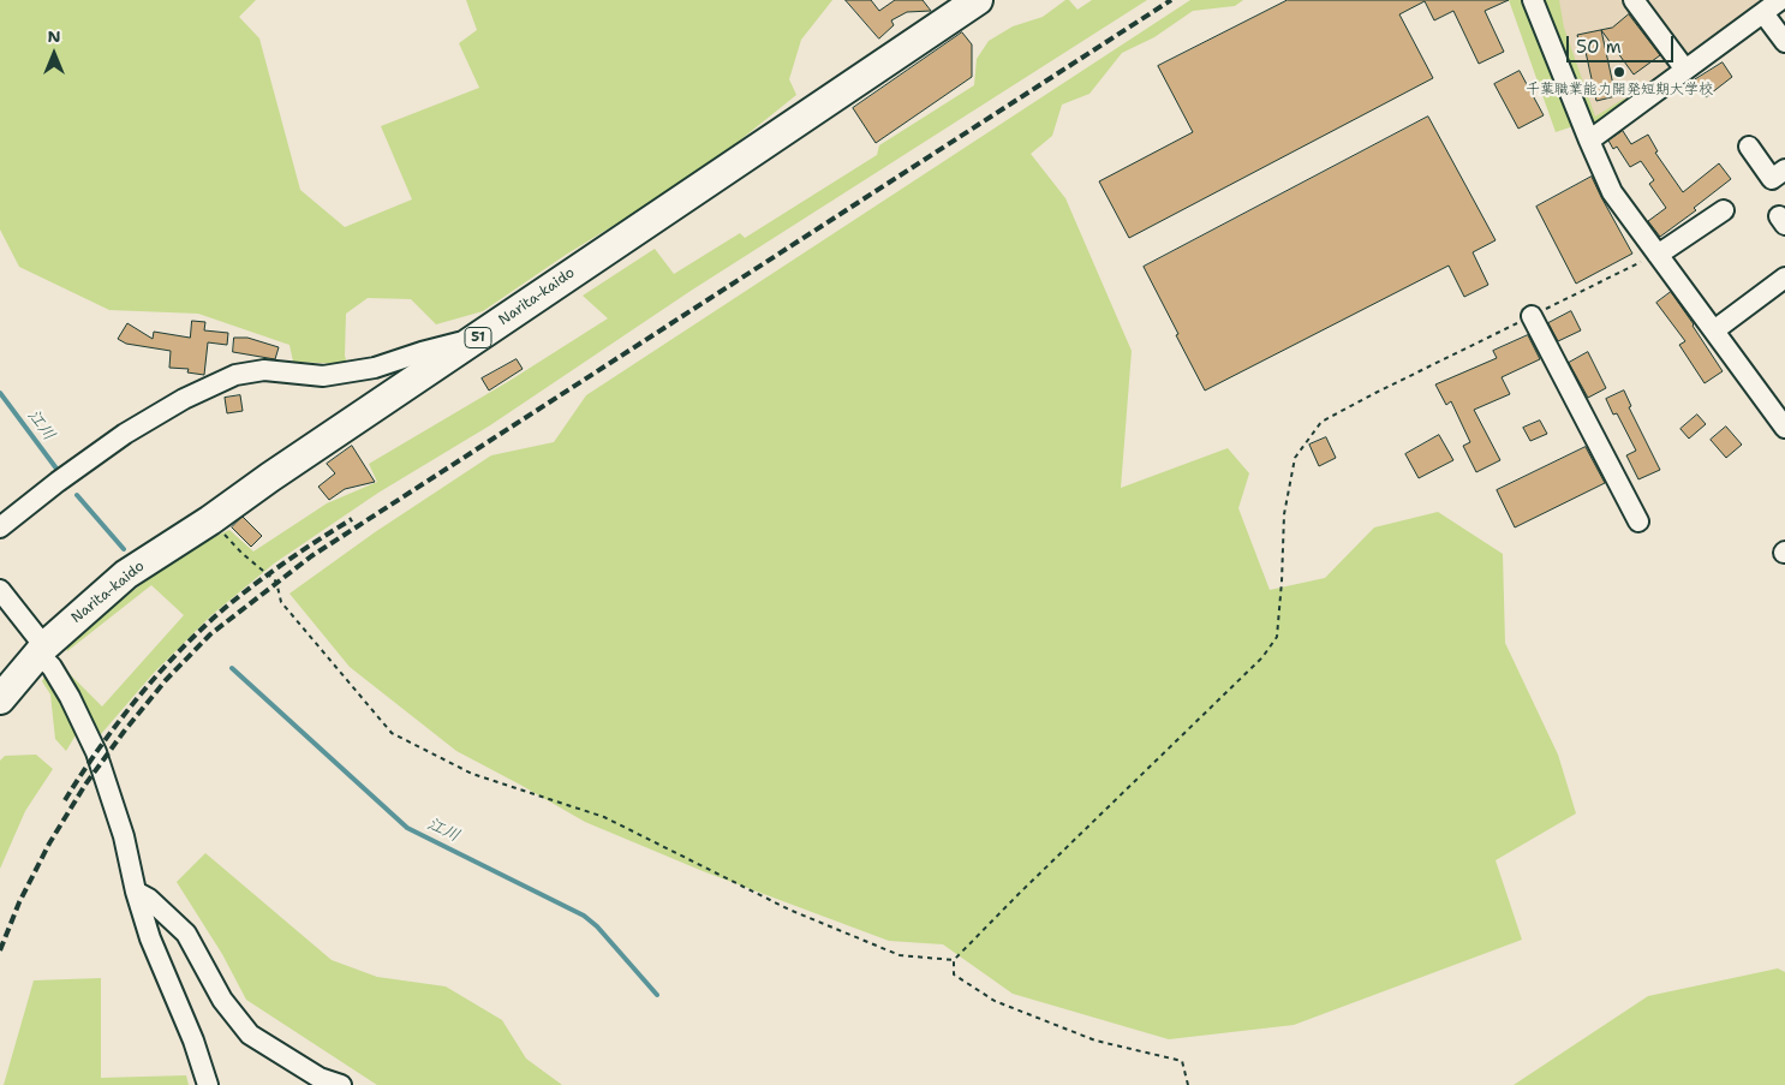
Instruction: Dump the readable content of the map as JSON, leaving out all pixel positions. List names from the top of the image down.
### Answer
{
  "streets": {
    "highway": ["Narita-kaido", "51"]
  },
  "water": ["江川"],
  "places": ["千葉職業能力開発短期大学校"],
  "scale_bar": "50 m",
  "north": "top"
}
